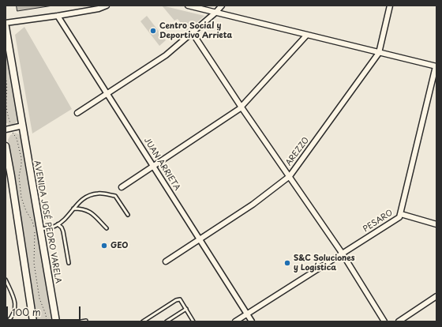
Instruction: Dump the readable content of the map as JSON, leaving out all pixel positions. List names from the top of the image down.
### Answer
{
  "streets": {
    "street": [
      "AREZZO",
      "JUAN ARRIETA",
      "PESARO",
      "AVENIDA JOSÉ PEDRO VARELA"
    ]
  },
  "crossings": [
    ["AREZZO", "JUAN ARRIETA"],
    ["JUAN ARRIETA", "PESARO"]
  ],
  "places": ["Centro Social y Deportivo Arrieta", "GEO", "S&C Soluciones y Logística"],
  "scale_bar": "100 m"
}
